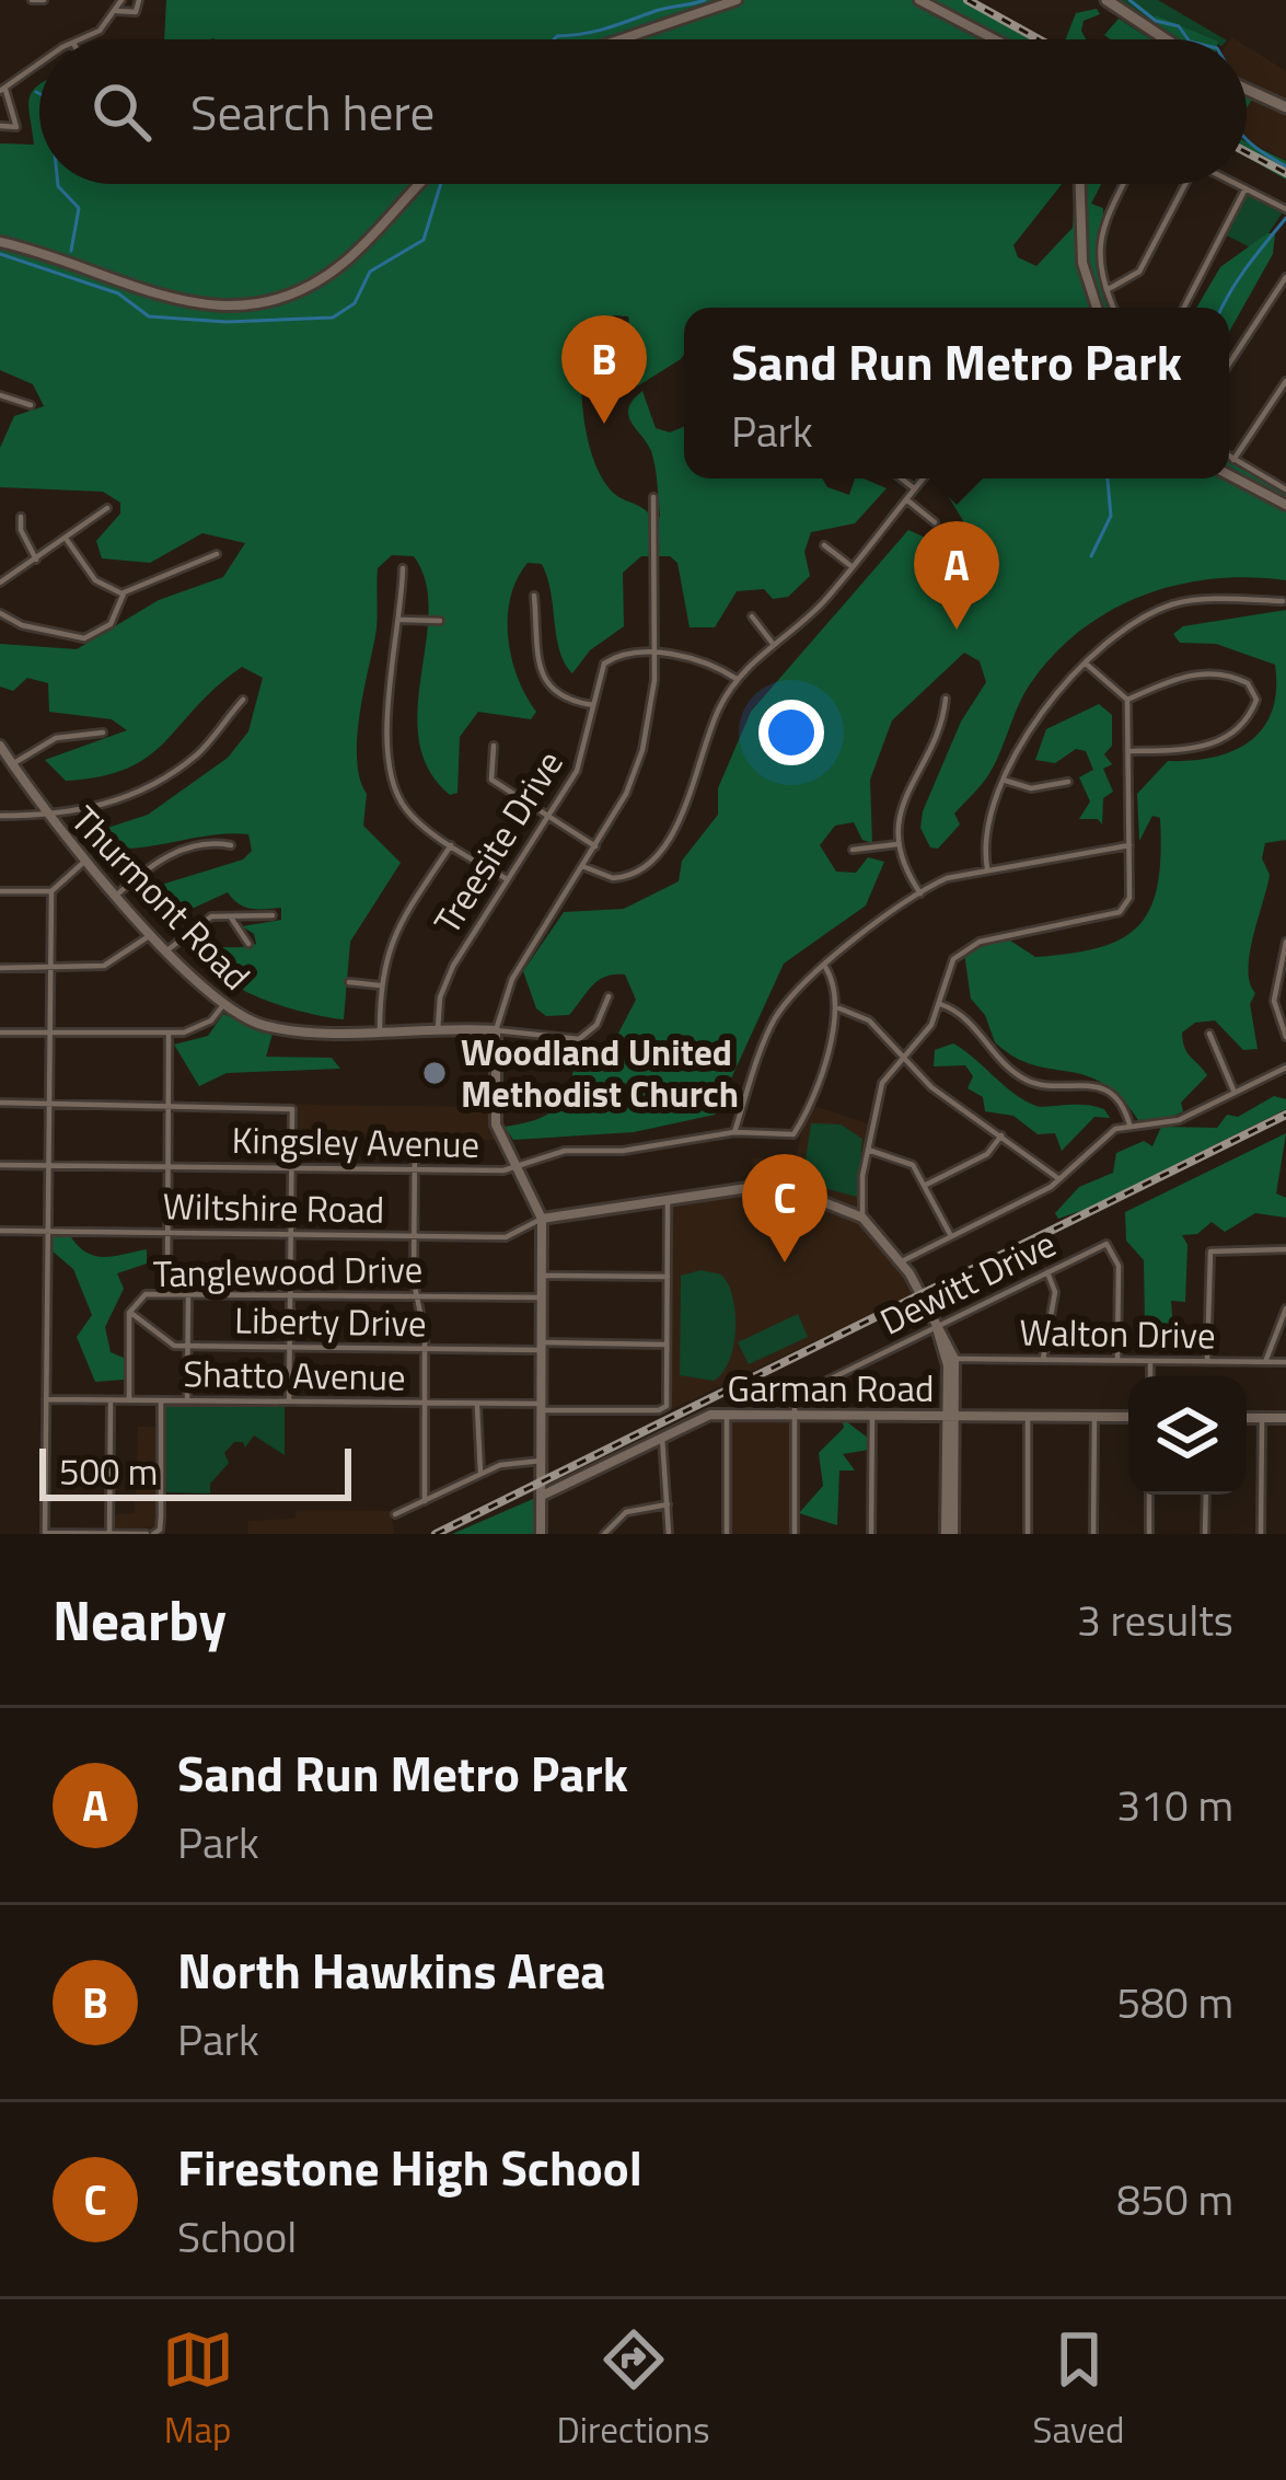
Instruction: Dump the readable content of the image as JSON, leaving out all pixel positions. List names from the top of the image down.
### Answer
{
  "streets": {
    "street": [
      "Treesite Drive",
      "Thurmont Road",
      "Kingsley Avenue",
      "Wiltshire Road",
      "Tanglewood Drive",
      "Dewitt Drive",
      "Liberty Drive",
      "Walton Drive",
      "Shatto Avenue",
      "Garman Road"
    ]
  },
  "crossings": [
    ["Treesite Drive", "Thurmont Road"],
    ["Tanglewood Drive", "Liberty Drive"],
    ["Tanglewood Drive", "Shatto Avenue"],
    ["Dewitt Drive", "Walton Drive"],
    ["Dewitt Drive", "Garman Road"],
    ["Liberty Drive", "Shatto Avenue"]
  ],
  "places": ["Woodland United Methodist Church"],
  "scale_bar": "500 m",
  "page": {
    "search": "Search here",
    "popup": ["Sand Run Metro Park", "Park"],
    "pins": ["B", "A", "C"],
    "scale": "500 m",
    "heading": ["Nearby", "3 results"],
    "list": [
      {
        "mark": "A",
        "name": "Sand Run Metro Park",
        "note": "Park",
        "value": "310 m"
      },
      {
        "mark": "B",
        "name": "North Hawkins Area",
        "note": "Park",
        "value": "580 m"
      },
      {
        "mark": "C",
        "name": "Firestone High School",
        "note": "School",
        "value": "850 m"
      }
    ],
    "nav": ["Map", "Directions", "Saved"]
  }
}
